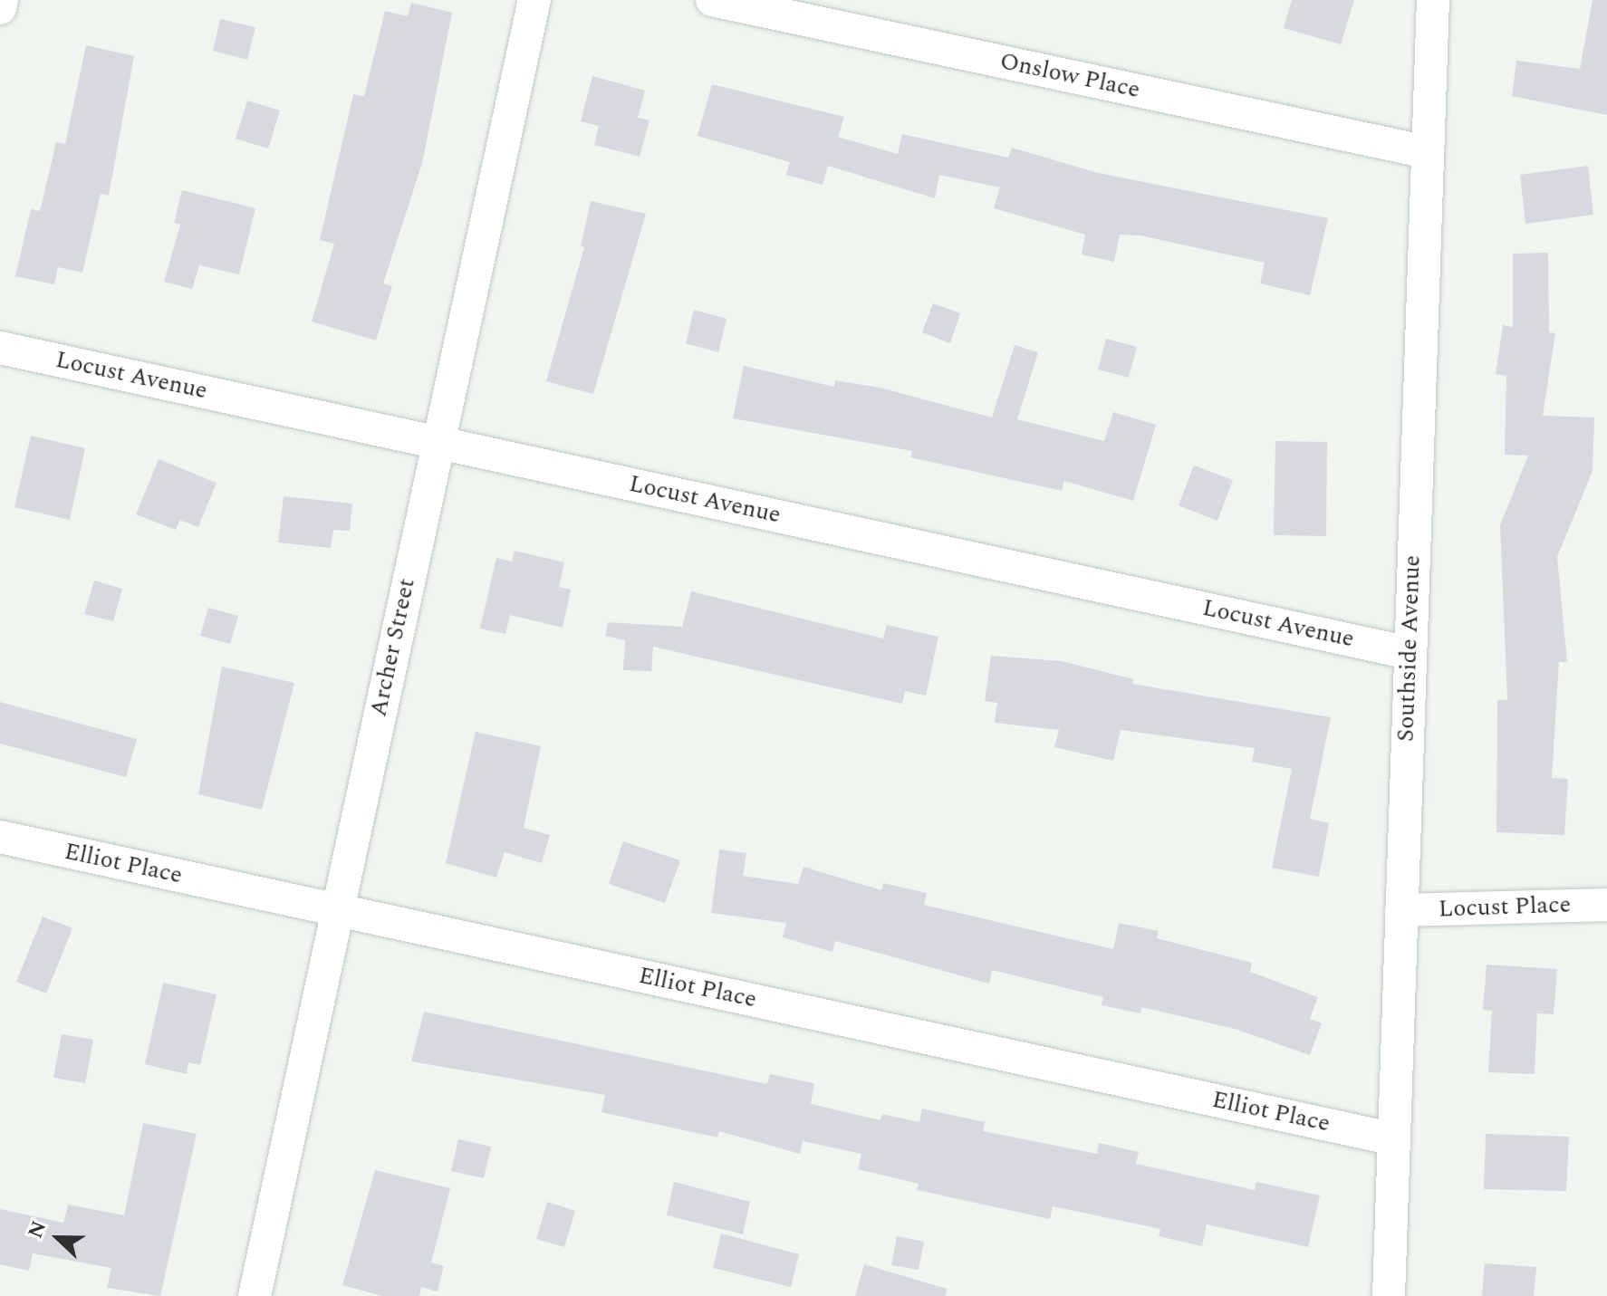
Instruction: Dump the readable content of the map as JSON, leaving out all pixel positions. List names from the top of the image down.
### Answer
{
  "streets": {
    "street": [
      "Onslow Place",
      "Locust Avenue",
      "Archer Street",
      "Southside Avenue",
      "Elliot Place",
      "Locust Place"
    ]
  },
  "crossings": [
    ["Onslow Place", "Southside Avenue"],
    ["Locust Avenue", "Archer Street"],
    ["Locust Avenue", "Southside Avenue"],
    ["Archer Street", "Elliot Place"],
    ["Southside Avenue", "Elliot Place"],
    ["Southside Avenue", "Locust Place"]
  ],
  "north": "left"
}
